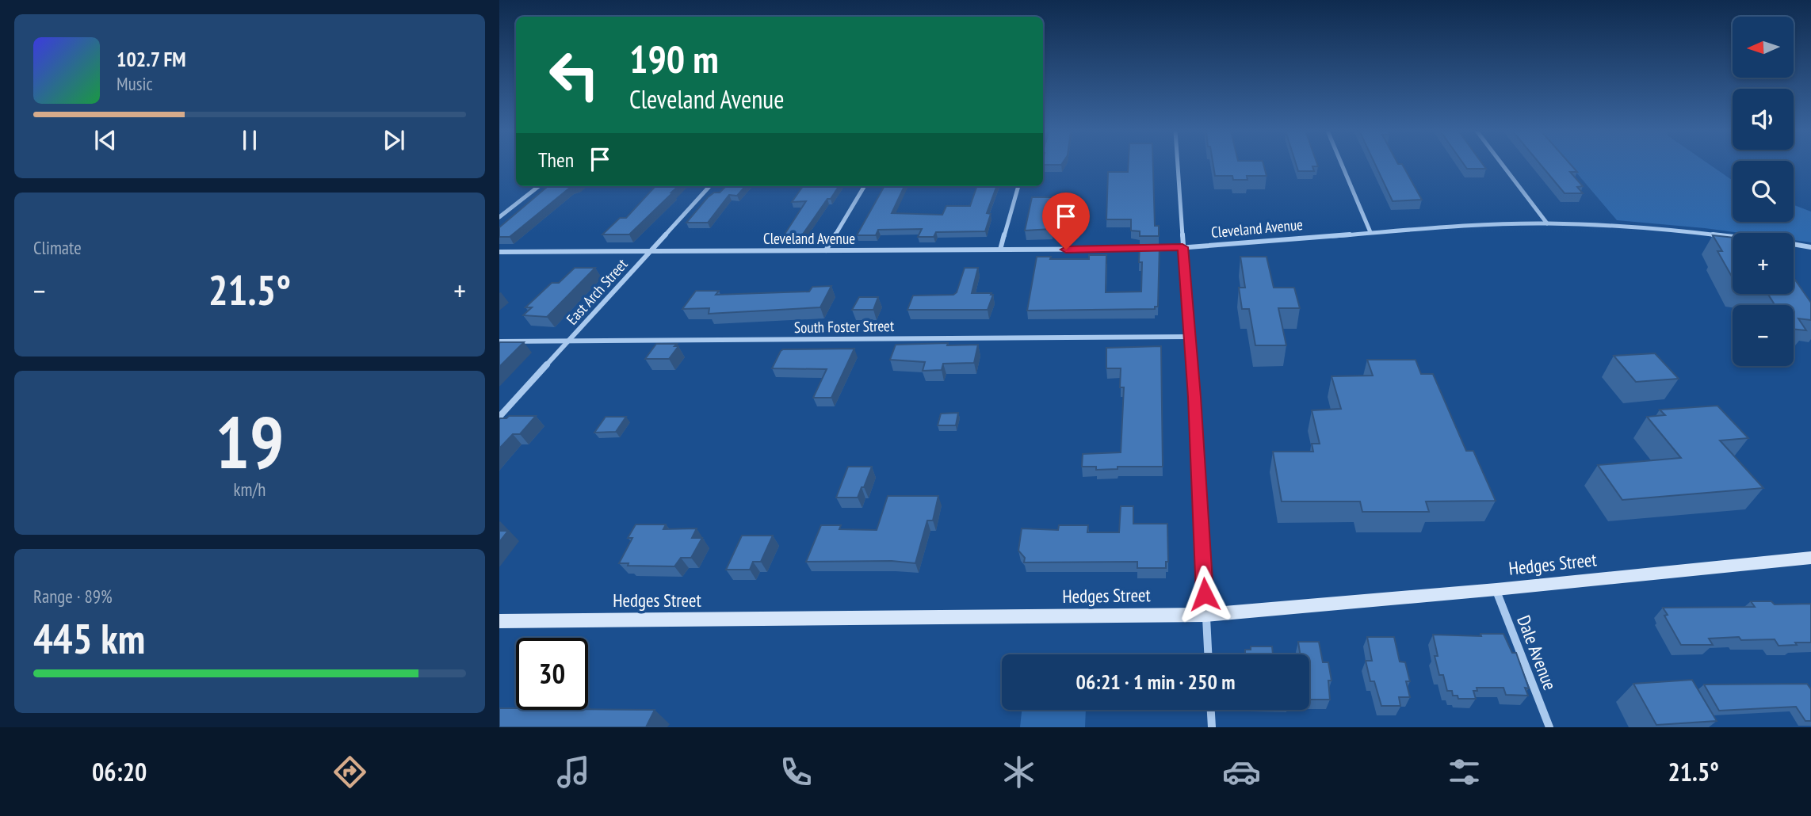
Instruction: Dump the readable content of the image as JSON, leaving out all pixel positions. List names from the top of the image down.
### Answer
{
  "streets": {
    "street": [
      "Cleveland Avenue",
      "East Arch Street",
      "South Foster Street",
      "Hedges Street",
      "Dale Avenue"
    ]
  },
  "crossings": [
    ["Cleveland Avenue", "East Arch Street"],
    ["East Arch Street", "South Foster Street"],
    ["Hedges Street", "Dale Avenue"]
  ],
  "north": "left",
  "page": {
    "map_buttons": ["+", "−"],
    "turn": ["190 m", "Cleveland Avenue"],
    "song": ["102.7 FM", "Music"],
    "then": "Then",
    "tile": [
      "Climate",
      ["19", "km/h"],
      ["Range · 89%", "445 km"]
    ],
    "heat": ["−", "21.5°", "+"],
    "limit": "30",
    "trip": "06:21 · 1 min · 250 m",
    "tabs": ["06:20", "21.5°"]
  }
}
